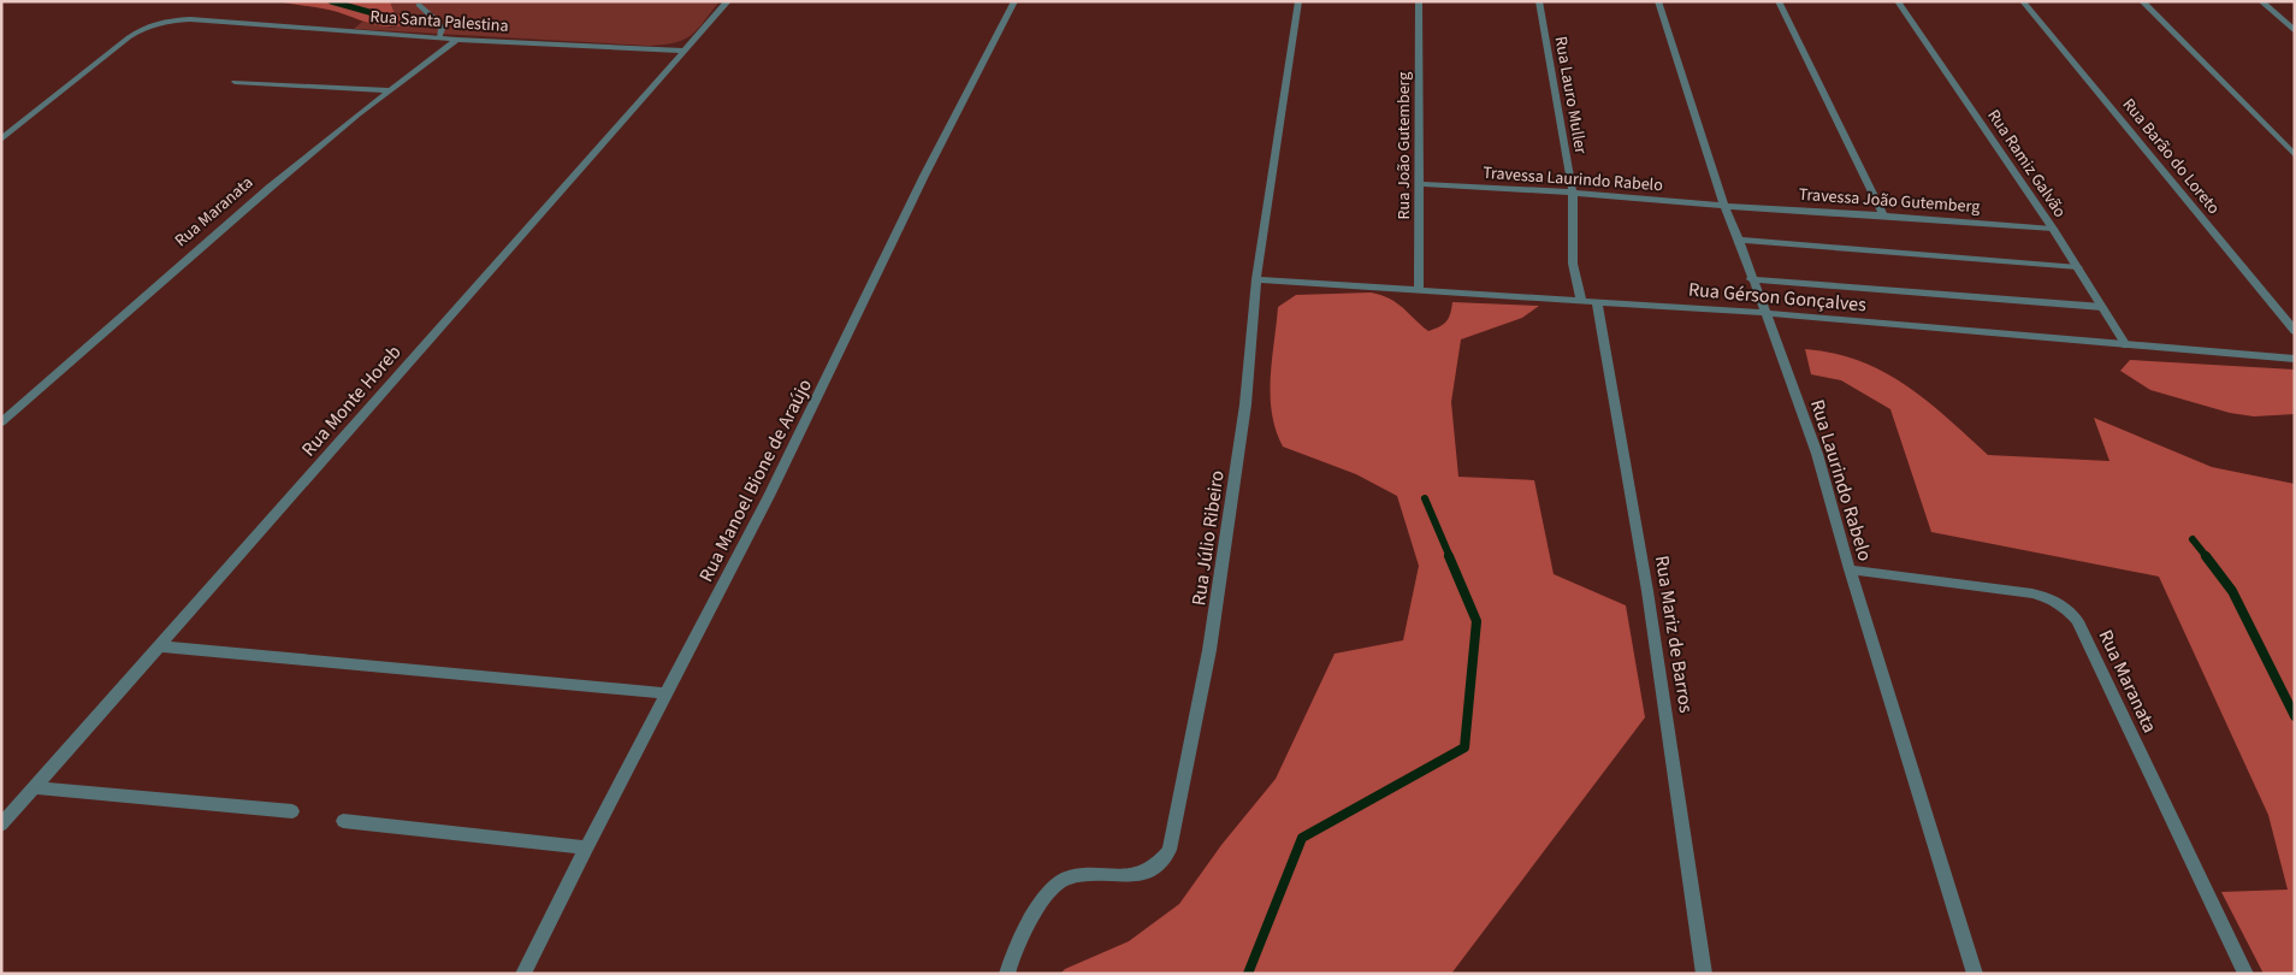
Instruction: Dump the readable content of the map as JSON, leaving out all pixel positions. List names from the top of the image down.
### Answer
{
  "streets": {
    "street": [
      "Rua Santa Palestina",
      "Rua Lauro Muller",
      "Rua João Gutemberg",
      "Rua Barão do Loreto",
      "Rua Ramiz Galvão",
      "Travessa Laurindo Rabelo",
      "Travessa João Gutemberg",
      "Rua Maranata",
      "Rua Gérson Gonçalves",
      "Rua Monte Horeb",
      "Rua Manoel Bione de Araújo",
      "Rua Laurindo Rabelo",
      "Rua Júlio Ribeiro",
      "Rua Mariz de Barros"
    ]
  },
  "crossings": [
    ["Rua Santa Palestina", "Rua Maranata"],
    ["Rua Santa Palestina", "Rua Monte Horeb"],
    ["Rua Lauro Muller", "Travessa Laurindo Rabelo"],
    ["Rua Lauro Muller", "Rua Gérson Gonçalves"],
    ["Rua João Gutemberg", "Travessa Laurindo Rabelo"],
    ["Rua João Gutemberg", "Rua Gérson Gonçalves"],
    ["Rua Ramiz Galvão", "Travessa João Gutemberg"],
    ["Rua Ramiz Galvão", "Rua Gérson Gonçalves"],
    ["Travessa Laurindo Rabelo", "Travessa João Gutemberg"],
    ["Travessa Laurindo Rabelo", "Rua Laurindo Rabelo"],
    ["Travessa João Gutemberg", "Rua Laurindo Rabelo"],
    ["Rua Maranata", "Rua Laurindo Rabelo"],
    ["Rua Gérson Gonçalves", "Rua Laurindo Rabelo"],
    ["Rua Gérson Gonçalves", "Rua Júlio Ribeiro"],
    ["Rua Gérson Gonçalves", "Rua Mariz de Barros"]
  ]
}
